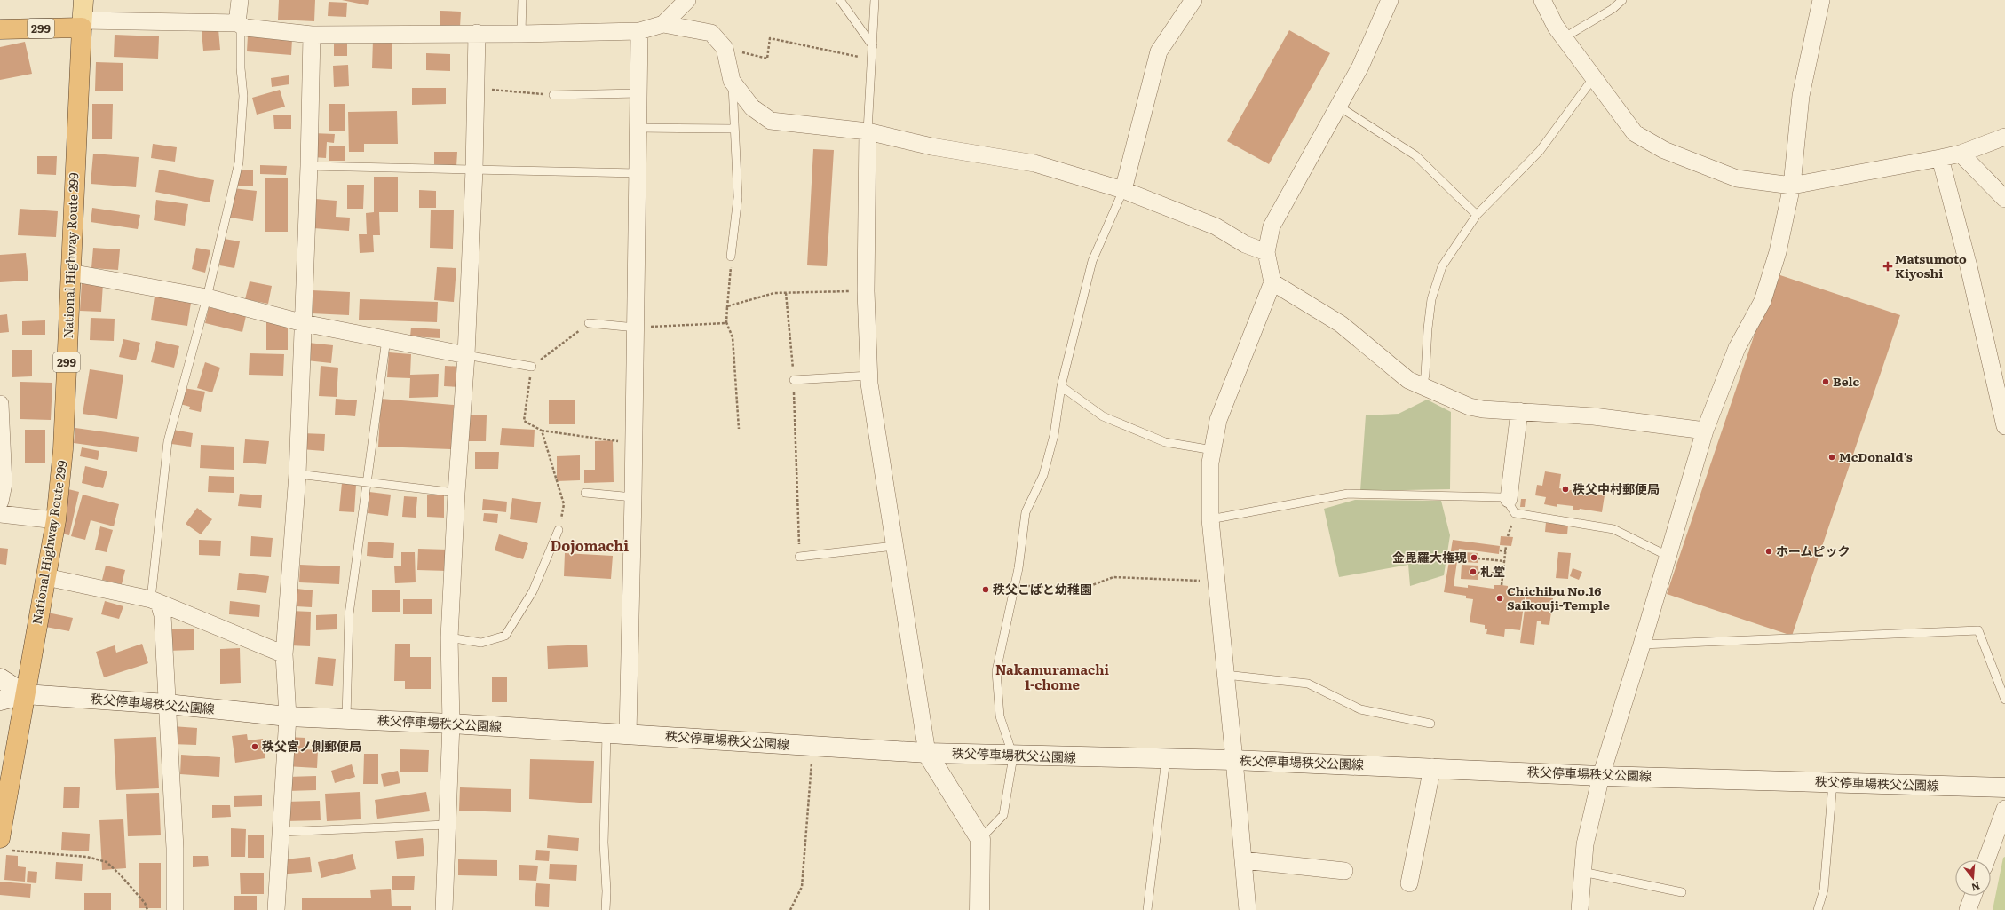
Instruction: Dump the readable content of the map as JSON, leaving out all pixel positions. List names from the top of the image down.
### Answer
{
  "streets": {
    "highway": ["299", "National Highway Route 299"],
    "main road": ["秩父停車場秩父公園線"]
  },
  "crossings": [
    ["299", "National Highway Route 299"],
    ["National Highway Route 299", "秩父停車場秩父公園線"]
  ],
  "districts": ["Dojomachi", "Nakamuramachi 1-chome"],
  "places": {
    "health": ["Matsumoto Kiyoshi"],
    "other": [
      "Belc",
      "McDonald's",
      "秩父中村郵便局",
      "ホームピック",
      "金毘羅大権現",
      "札堂",
      "秩父こばと幼稚園",
      "Chichibu No.16 Saikouji-Temple",
      "秩父宮ノ側郵便局"
    ]
  },
  "north": "bottom"
}
